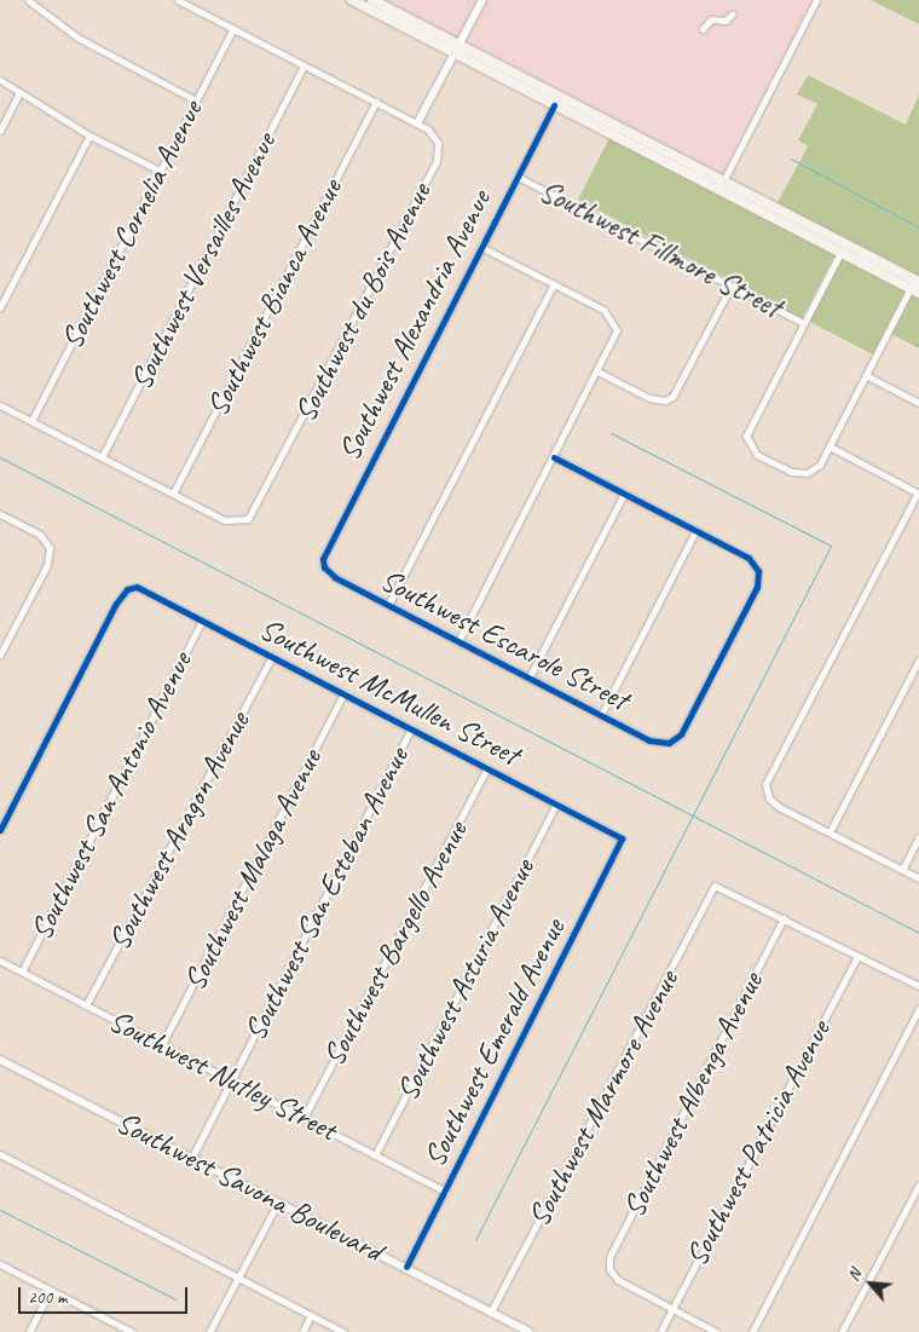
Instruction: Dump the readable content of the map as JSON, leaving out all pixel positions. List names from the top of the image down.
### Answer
{
  "streets": {
    "street": [
      "Southwest Cornelia Avenue",
      "Southwest Fillmore Street",
      "Southwest Versailles Avenue",
      "Southwest Bianca Avenue",
      "Southwest du Bois Avenue",
      "Southwest Alexandria Avenue",
      "Southwest Escarole Street",
      "Southwest McMullen Street",
      "Southwest San Antonio Avenue",
      "Southwest Aragon Avenue",
      "Southwest Malaga Avenue",
      "Southwest San Esteban Avenue",
      "Southwest Bargello Avenue",
      "Southwest Asturia Avenue",
      "Southwest Emerald Avenue",
      "Southwest Nutley Street",
      "Southwest Albenga Avenue",
      "Southwest Marmore Avenue",
      "Southwest Patricia Avenue",
      "Southwest Savona Boulevard"
    ]
  },
  "crossings": [
    ["Southwest Cornelia Avenue", "Southwest du Bois Avenue"],
    ["Southwest Fillmore Street", "Southwest Alexandria Avenue"],
    ["Southwest Versailles Avenue", "Southwest du Bois Avenue"],
    ["Southwest Bianca Avenue", "Southwest du Bois Avenue"],
    ["Southwest Alexandria Avenue", "Southwest Escarole Street"],
    ["Southwest McMullen Street", "Southwest San Antonio Avenue"],
    ["Southwest McMullen Street", "Southwest Aragon Avenue"],
    ["Southwest McMullen Street", "Southwest Malaga Avenue"],
    ["Southwest McMullen Street", "Southwest San Esteban Avenue"],
    ["Southwest McMullen Street", "Southwest Bargello Avenue"],
    ["Southwest McMullen Street", "Southwest Asturia Avenue"],
    ["Southwest McMullen Street", "Southwest Emerald Avenue"],
    ["Southwest San Antonio Avenue", "Southwest Nutley Street"],
    ["Southwest Aragon Avenue", "Southwest Nutley Street"],
    ["Southwest Malaga Avenue", "Southwest Nutley Street"],
    ["Southwest San Esteban Avenue", "Southwest Nutley Street"],
    ["Southwest San Esteban Avenue", "Southwest Savona Boulevard"],
    ["Southwest Bargello Avenue", "Southwest Nutley Street"],
    ["Southwest Asturia Avenue", "Southwest Nutley Street"],
    ["Southwest Emerald Avenue", "Southwest Nutley Street"],
    ["Southwest Emerald Avenue", "Southwest Savona Boulevard"],
    ["Southwest Albenga Avenue", "Southwest Marmore Avenue"],
    ["Southwest Albenga Avenue", "Southwest Patricia Avenue"],
    ["Southwest Marmore Avenue", "Southwest Savona Boulevard"]
  ],
  "scale_bar": "200 m",
  "north": "top left"
}
